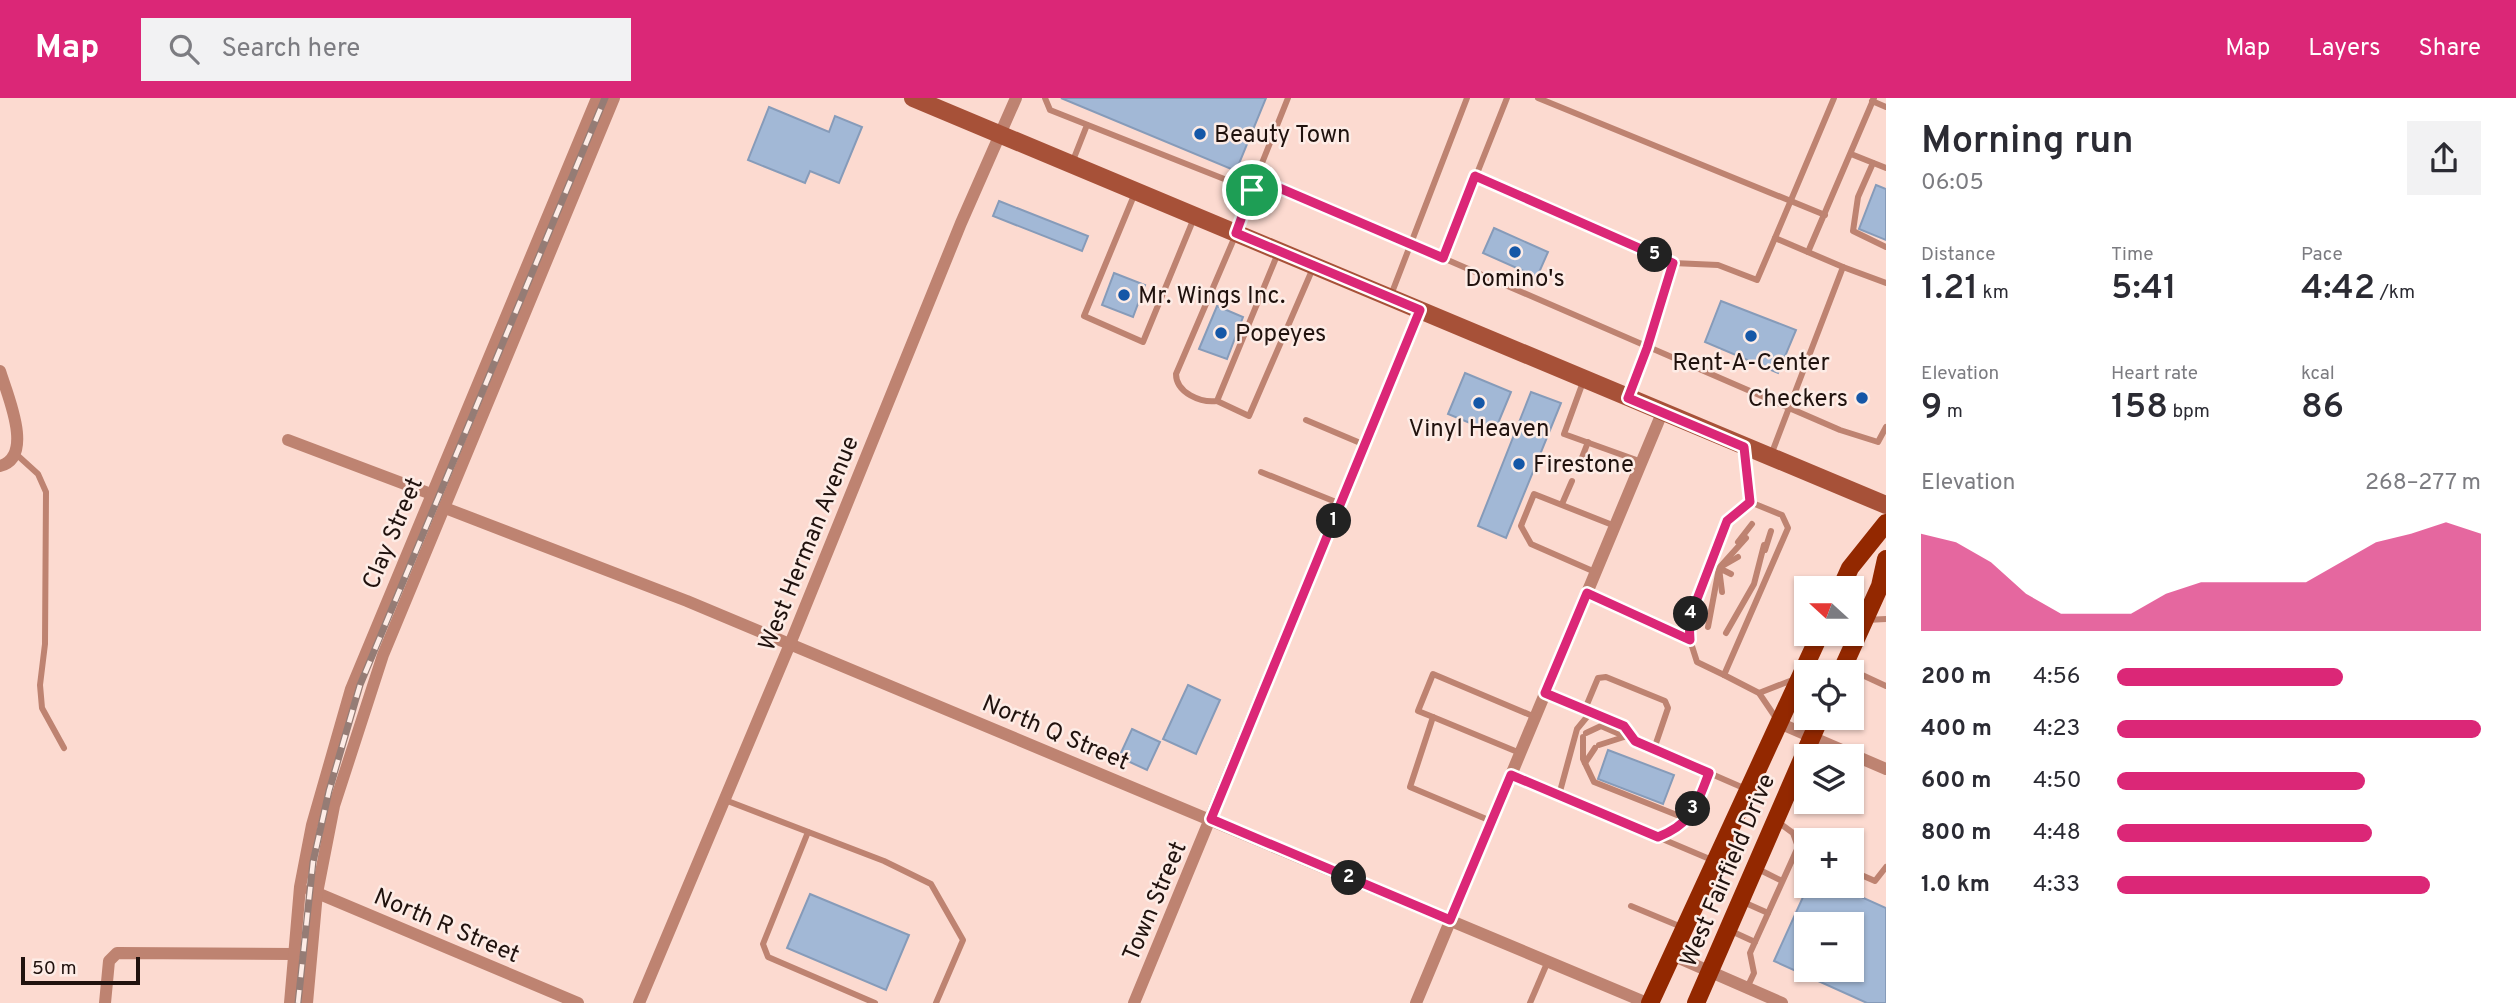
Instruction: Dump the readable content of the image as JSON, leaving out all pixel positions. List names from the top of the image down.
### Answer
{
  "streets": {
    "main road": ["West Fairfield Drive"],
    "street": [
      "Clay Street",
      "West Herman Avenue",
      "North Q Street",
      "Town Street",
      "North R Street"
    ]
  },
  "crossings": [
    ["Clay Street", "North Q Street"],
    ["Clay Street", "North R Street"],
    ["West Herman Avenue", "North Q Street"],
    ["North Q Street", "West Fairfield Drive"],
    ["North Q Street", "Town Street"]
  ],
  "places": [
    "Beauty Town",
    "Domino's",
    "Mr. Wings Inc.",
    "Popeyes",
    "Rent-A-Center",
    "Checkers",
    "Vinyl Heaven",
    "Firestone"
  ],
  "scale_bar": "50 m",
  "north": "left",
  "page": {
    "header": "Map",
    "search": "Search here",
    "nav": ["Map", "Layers", "Share"],
    "heading": ["Morning run", "06:05"],
    "stats": [
      ["Distance", "1.21 km"],
      ["Time", "5:41"],
      ["Pace", "4:42 /km"],
      ["Elevation", "9 m"],
      ["Heart rate", "158 bpm"],
      ["kcal", "86"]
    ],
    "pins": [
      "5",
      "1",
      "4",
      "3",
      "2"
    ],
    "chart": ["Elevation", "268–277 m"],
    "map_buttons": ["+", "−"],
    "list": [
      {
        "name": "200 m",
        "note": "4:56"
      },
      {
        "name": "400 m",
        "note": "4:23"
      },
      {
        "name": "600 m",
        "note": "4:50"
      },
      {
        "name": "800 m",
        "note": "4:48"
      },
      {
        "name": "1.0 km",
        "note": "4:33"
      }
    ],
    "scale": "50 m"
  }
}
